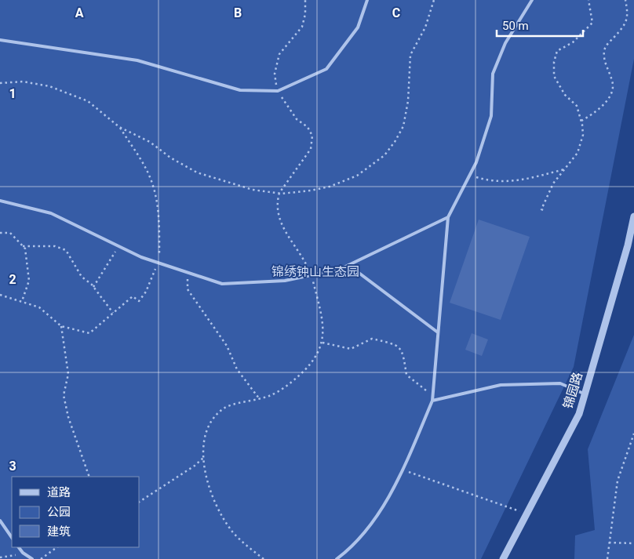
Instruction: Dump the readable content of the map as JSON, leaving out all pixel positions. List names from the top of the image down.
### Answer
{
  "streets": {
    "street": ["锦园路"]
  },
  "parks": ["锦绣钟山生态园"],
  "legend": ["道路", "公园", "建筑"],
  "scale_bar": "50 m",
  "grid": {
    "columns": ["A", "B", "C"],
    "rows": ["1", "2", "3"]
  }
}
